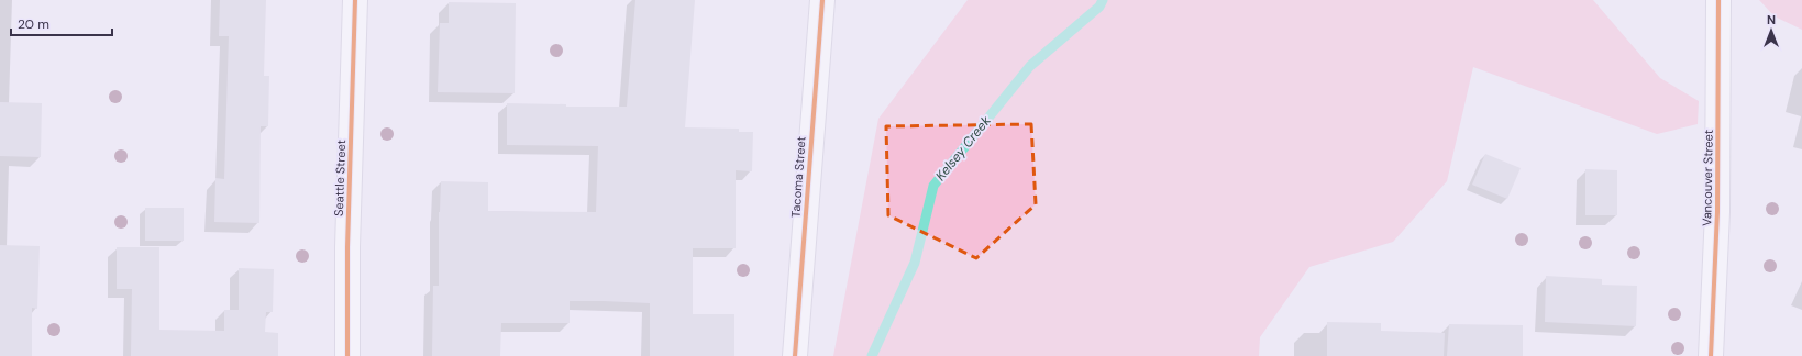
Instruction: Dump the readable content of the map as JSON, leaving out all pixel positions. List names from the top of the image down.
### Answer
{
  "streets": {
    "street": ["Tacoma Street", "Seattle Street", "Vancouver Street"]
  },
  "water": ["Kelsey Creek"],
  "scale_bar": "20 m",
  "north": "top"
}
